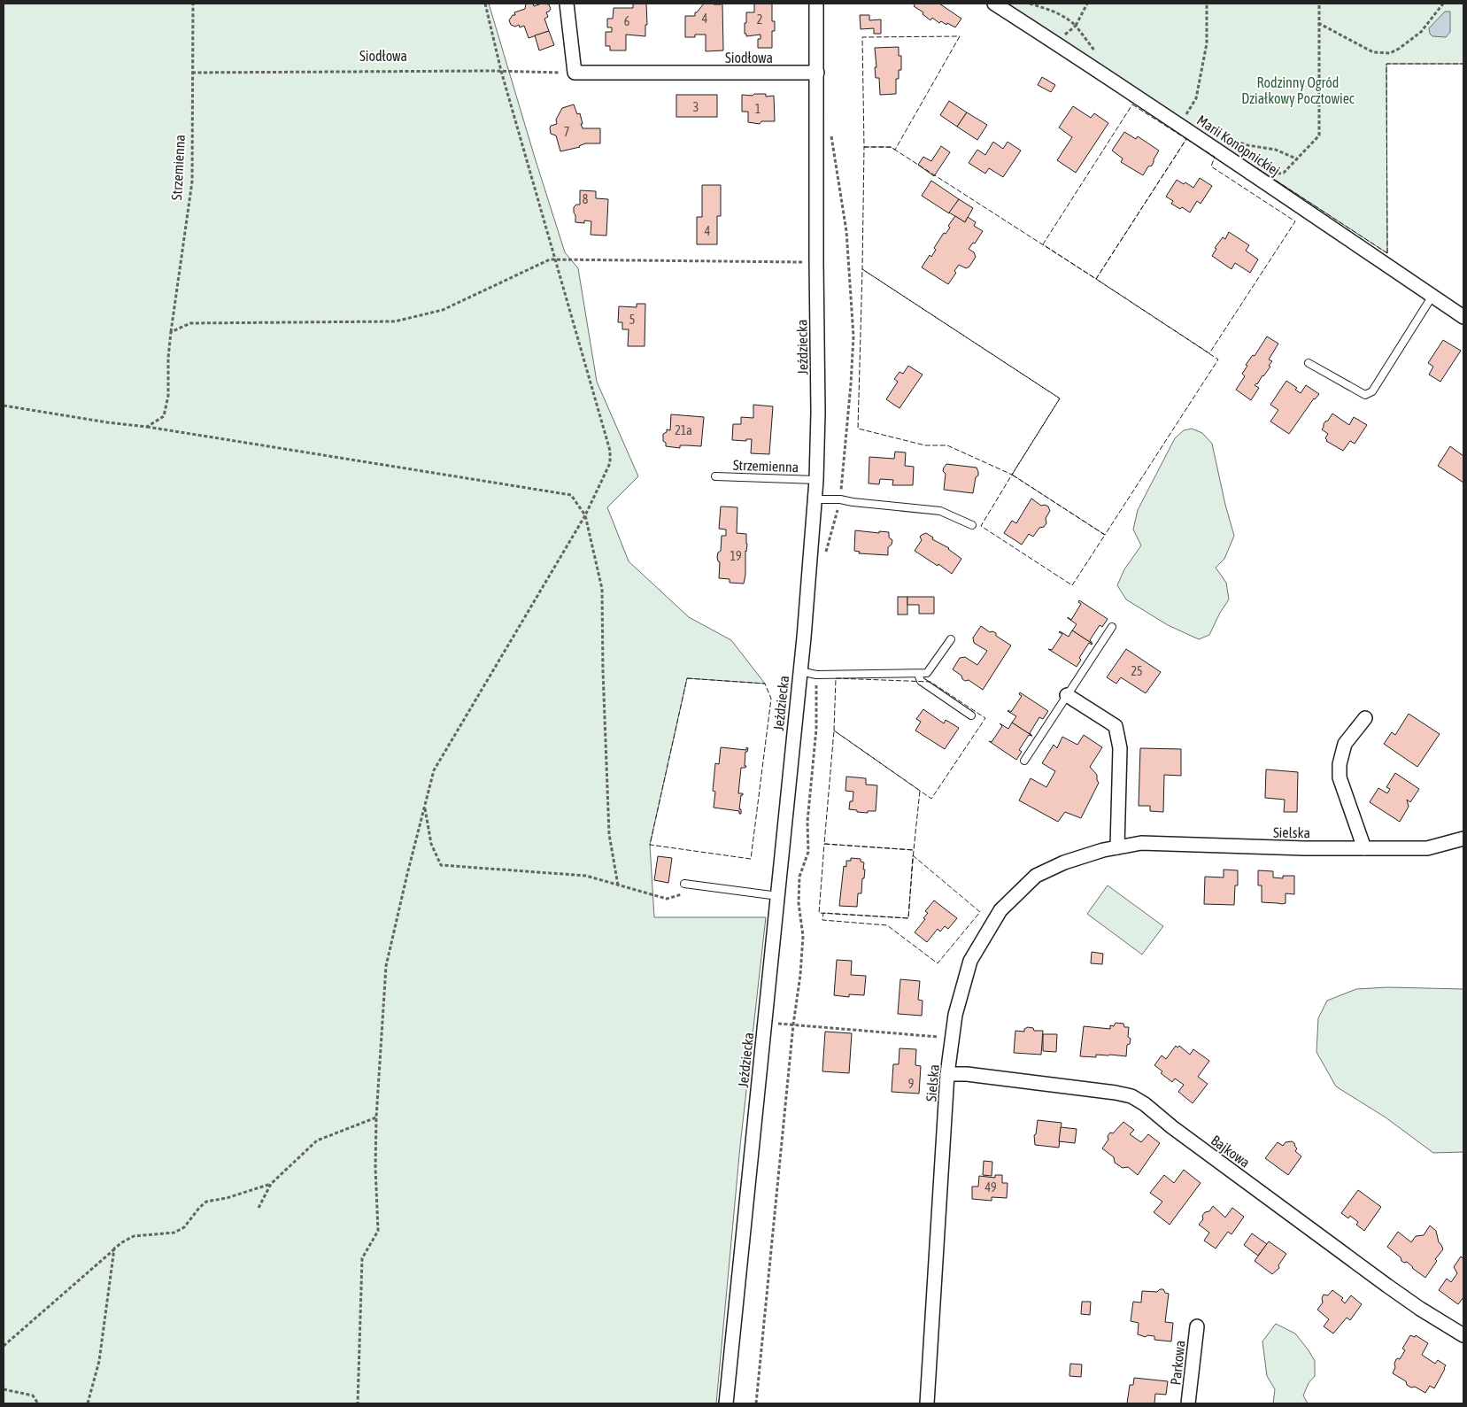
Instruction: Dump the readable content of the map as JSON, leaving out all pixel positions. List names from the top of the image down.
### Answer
{
  "streets": {
    "street": [
      "Siodłowa",
      "Marii Konopnickiej",
      "Jeździecka",
      "Sielska",
      "Bajkowa",
      "Parkowa"
    ],
    "lane": ["Strzemienna"]
  },
  "crossings": [
    ["Siodłowa", "Strzemienna"],
    ["Siodłowa", "Jeździecka"],
    ["Strzemienna", "Jeździecka"],
    ["Sielska", "Bajkowa"]
  ],
  "parks": ["Rodzinny Ogród Działkowy Pocztowiec"],
  "house_numbers": [
    "4",
    "2",
    "6",
    "3",
    "1",
    "7",
    "8",
    "4",
    "5",
    "21a",
    "19",
    "25",
    "9",
    "49"
  ]
}
